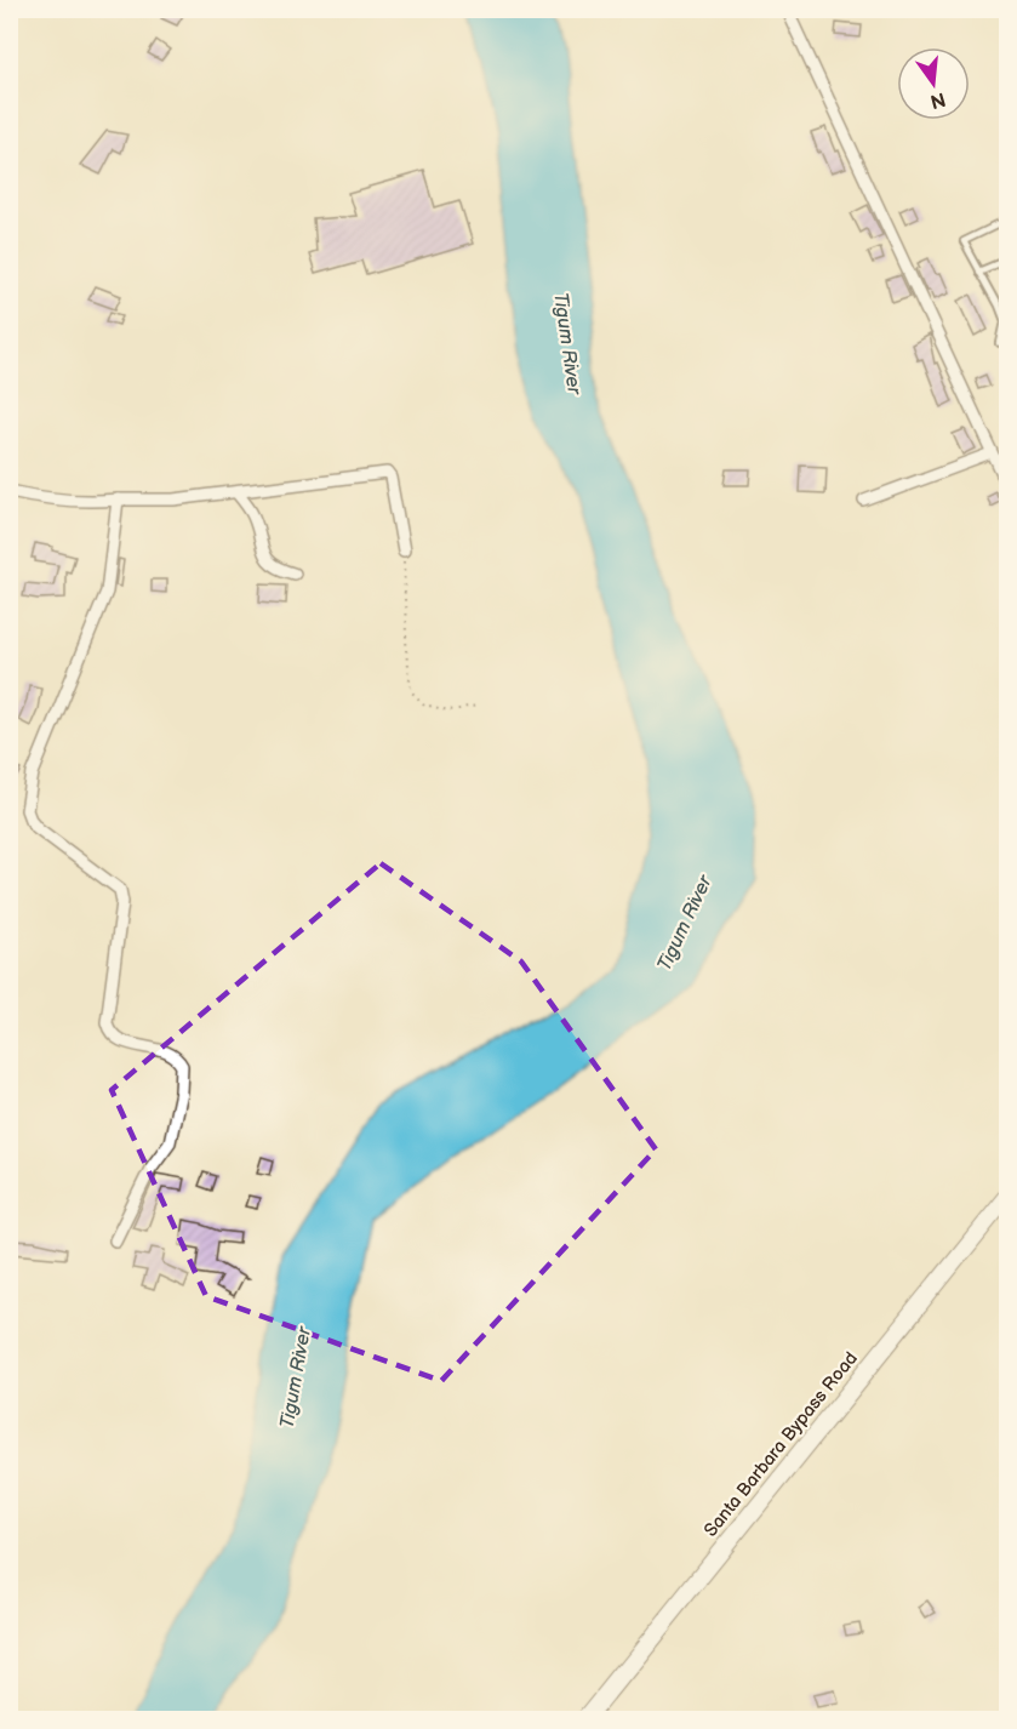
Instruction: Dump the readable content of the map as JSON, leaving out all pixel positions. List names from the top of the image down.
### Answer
{
  "streets": {
    "main road": ["Santa Barbara Bypass Road"]
  },
  "water": ["Tigum River"],
  "north": "bottom"
}
